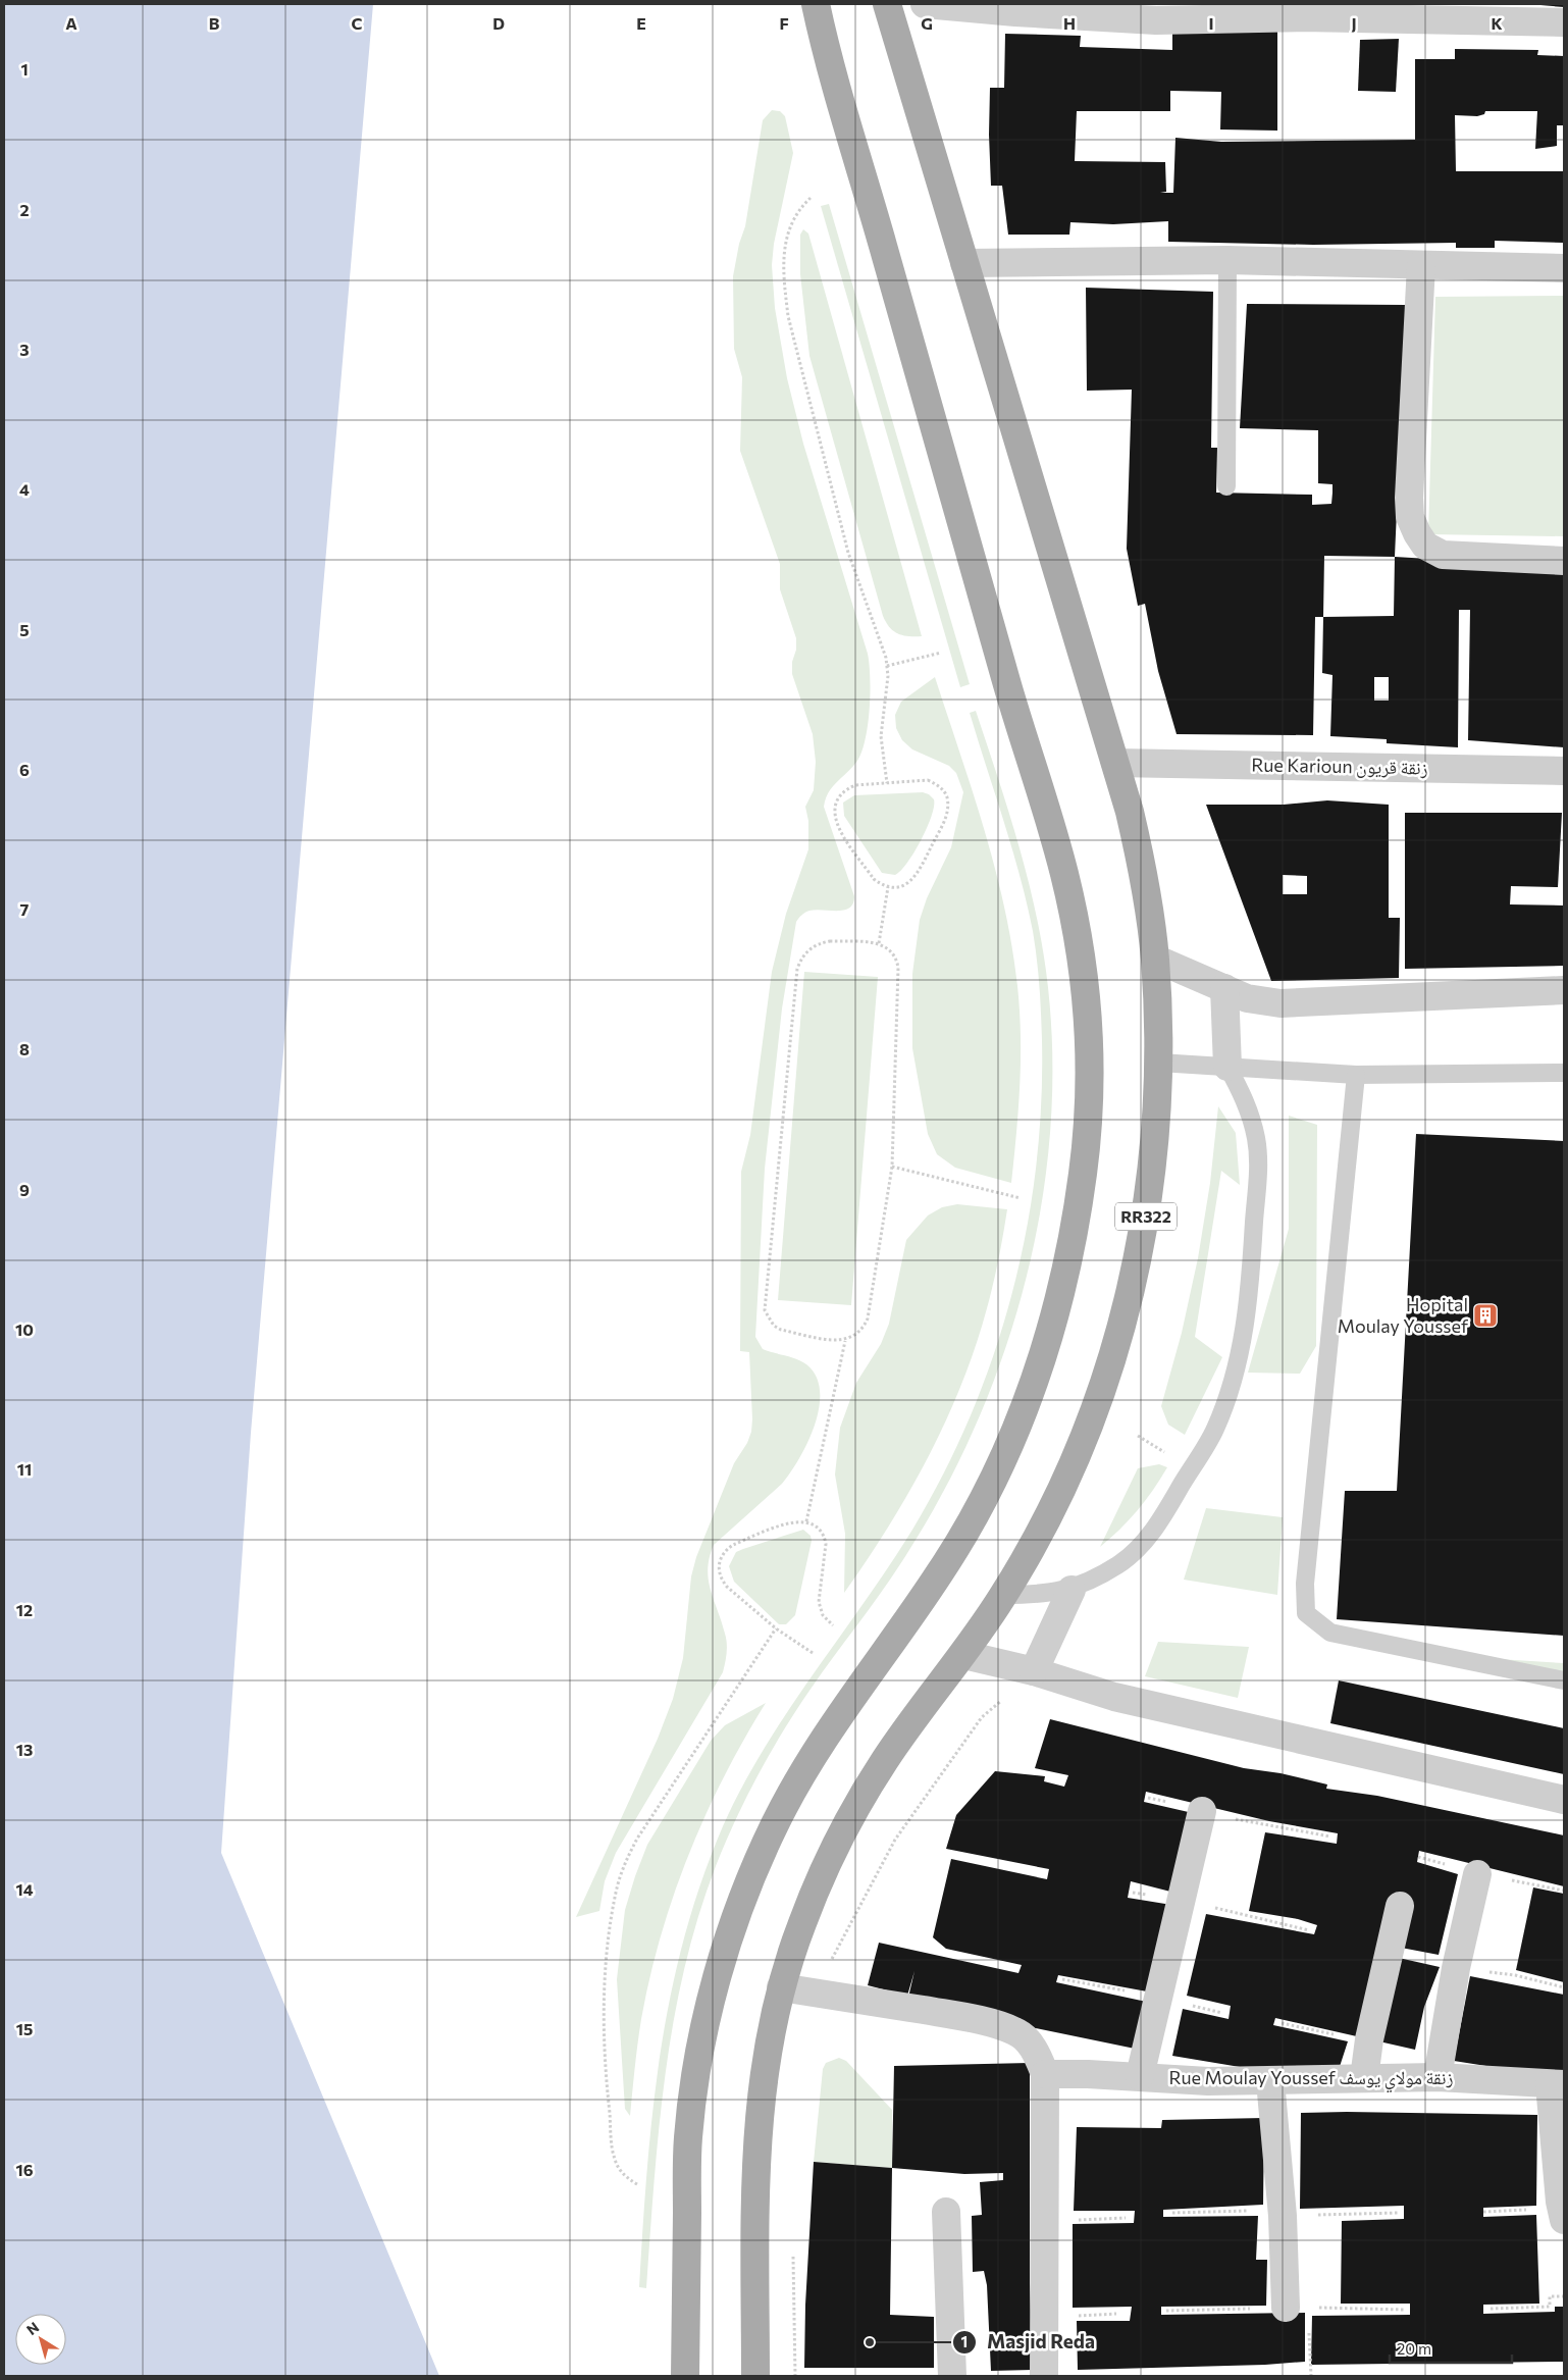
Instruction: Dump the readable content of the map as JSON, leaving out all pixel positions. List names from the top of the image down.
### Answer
{
  "streets": {
    "main road": ["RR322"],
    "street": ["Rue Karioun زنقة قريون", "Rue Moulay Youssef زنقة مولاي يوسف"]
  },
  "crossings": [
    ["Rue Karioun زنقة قريون", "RR322"]
  ],
  "places": {
    "building": ["Hopital Moulay Youssef"],
    "other": ["Masjid Reda"]
  },
  "scale_bar": "20 m",
  "north": "top left",
  "grid": {
    "columns": [
      "A",
      "B",
      "C",
      "D",
      "E",
      "F",
      "G",
      "H",
      "I",
      "J",
      "K"
    ],
    "rows": [
      "1",
      "2",
      "3",
      "4",
      "5",
      "6",
      "7",
      "8",
      "9",
      "10",
      "11",
      "12",
      "13",
      "14",
      "15",
      "16"
    ]
  }
}
